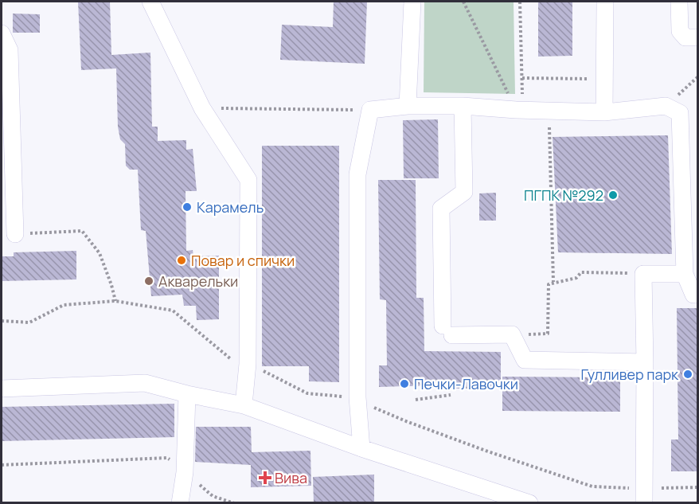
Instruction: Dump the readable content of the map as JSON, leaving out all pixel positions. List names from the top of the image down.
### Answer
{
  "places": {
    "other": [
      "ПГПК №292",
      "Карамель",
      "Повар и спички",
      "Акварельки",
      "Гулливер парк",
      "Печки-Лавочки"
    ],
    "health": ["Вива"]
  }
}
